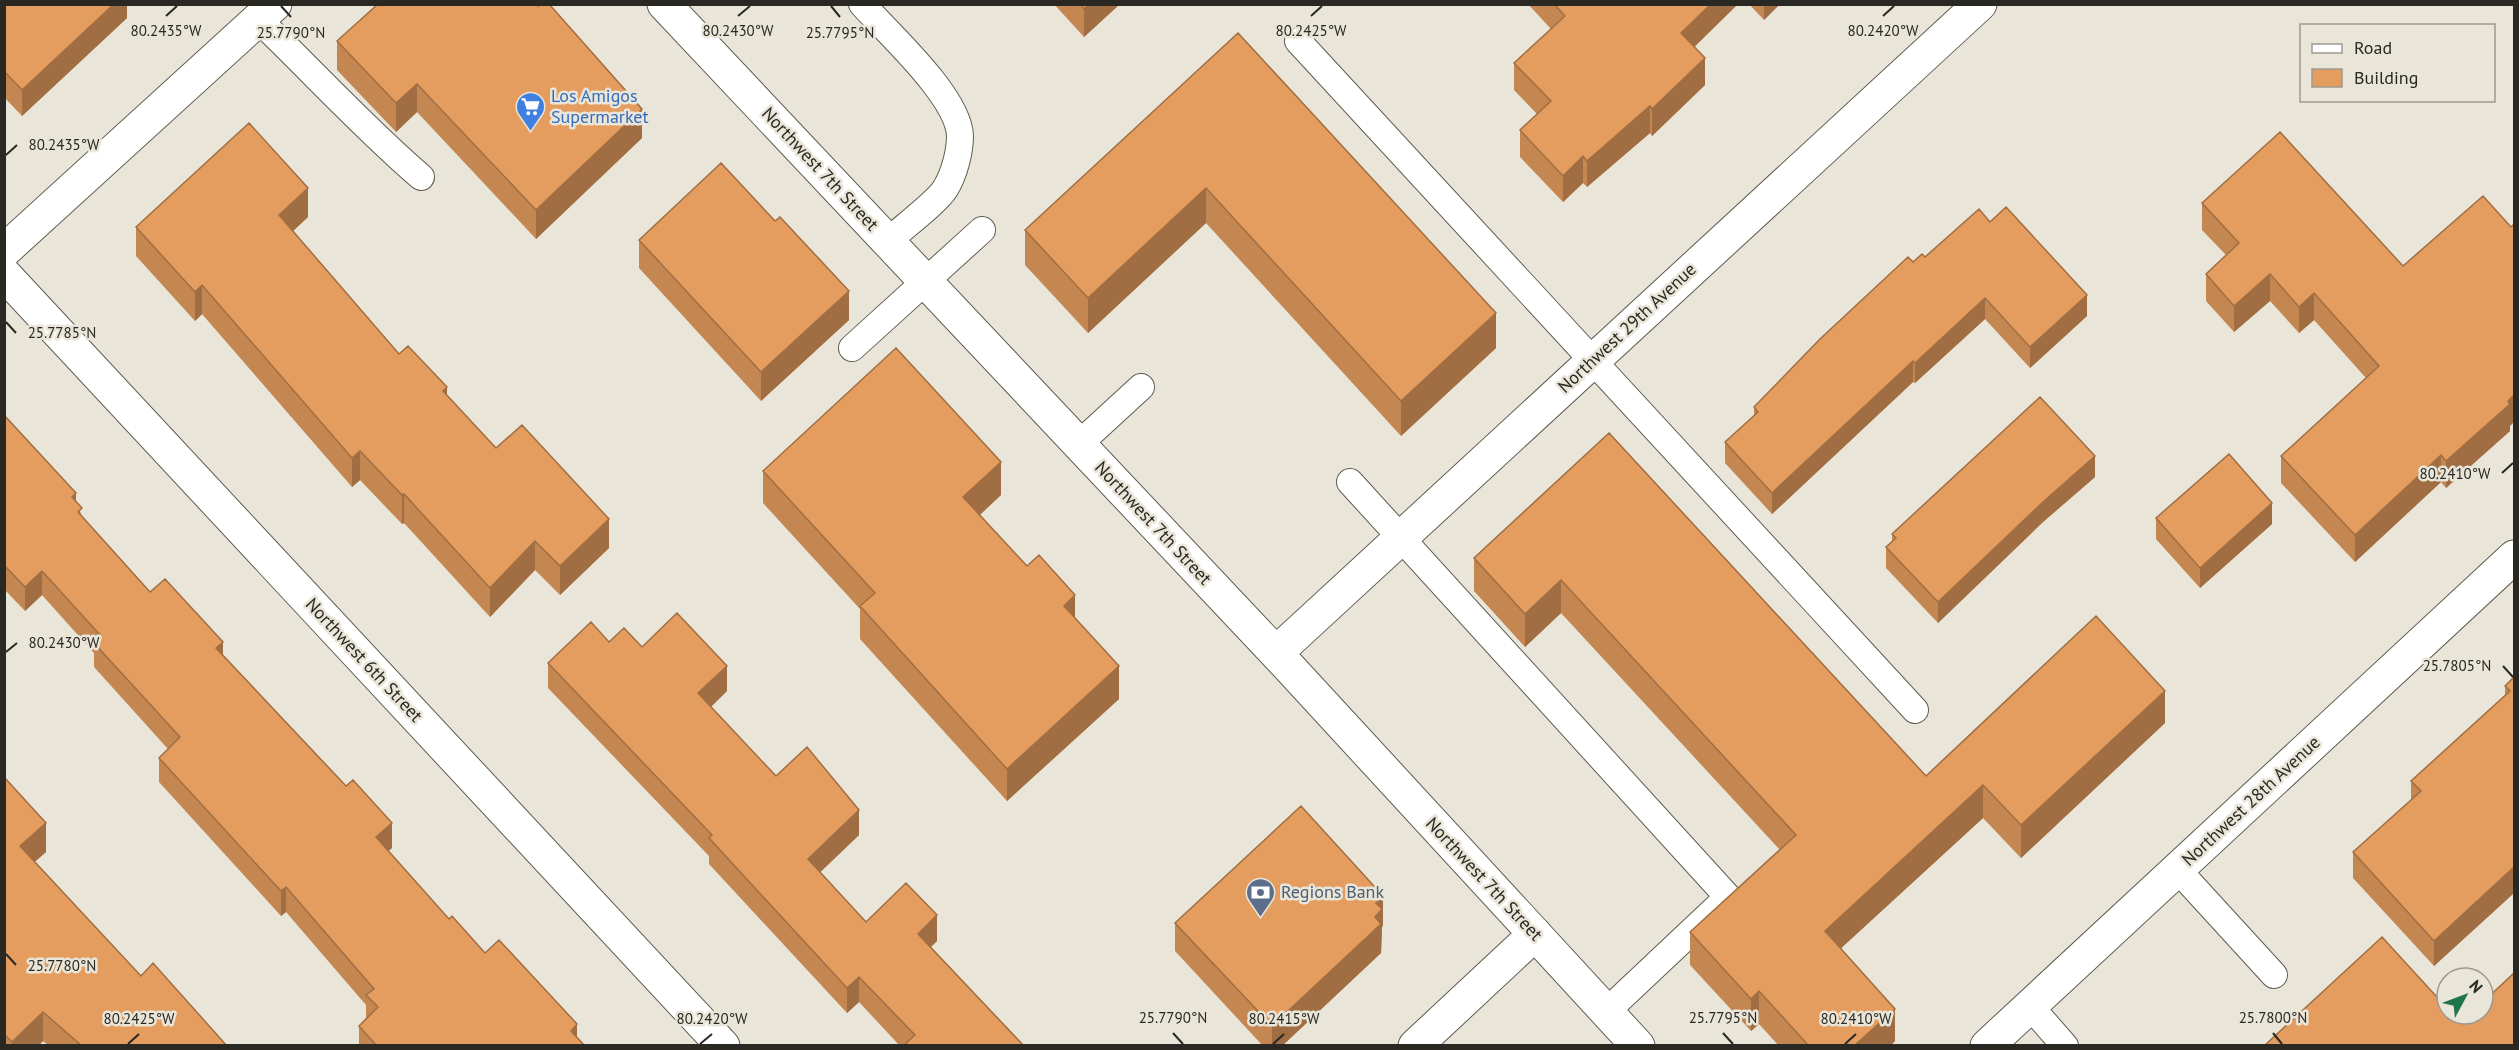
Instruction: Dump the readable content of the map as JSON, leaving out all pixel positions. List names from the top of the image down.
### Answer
{
  "streets": {
    "street": [
      "Northwest 7th Street",
      "Northwest 29th Avenue",
      "Northwest 6th Street",
      "Northwest 28th Avenue"
    ]
  },
  "crossings": [
    ["Northwest 7th Street", "Northwest 29th Avenue"]
  ],
  "places": {
    "supermarket": ["Los Amigos Supermarket"],
    "bank": ["Regions Bank"]
  },
  "legend": ["Road", "Building"],
  "north": "top right",
  "coordinates": [
    "80.2435°W",
    "80.2430°W",
    "80.2425°W",
    "80.2420°W",
    "25.7795°N",
    "25.7790°N",
    "25.7785°N",
    "80.2410°W",
    "25.7805°N",
    "25.7780°N",
    "25.7800°N",
    "80.2415°W"
  ]
}
